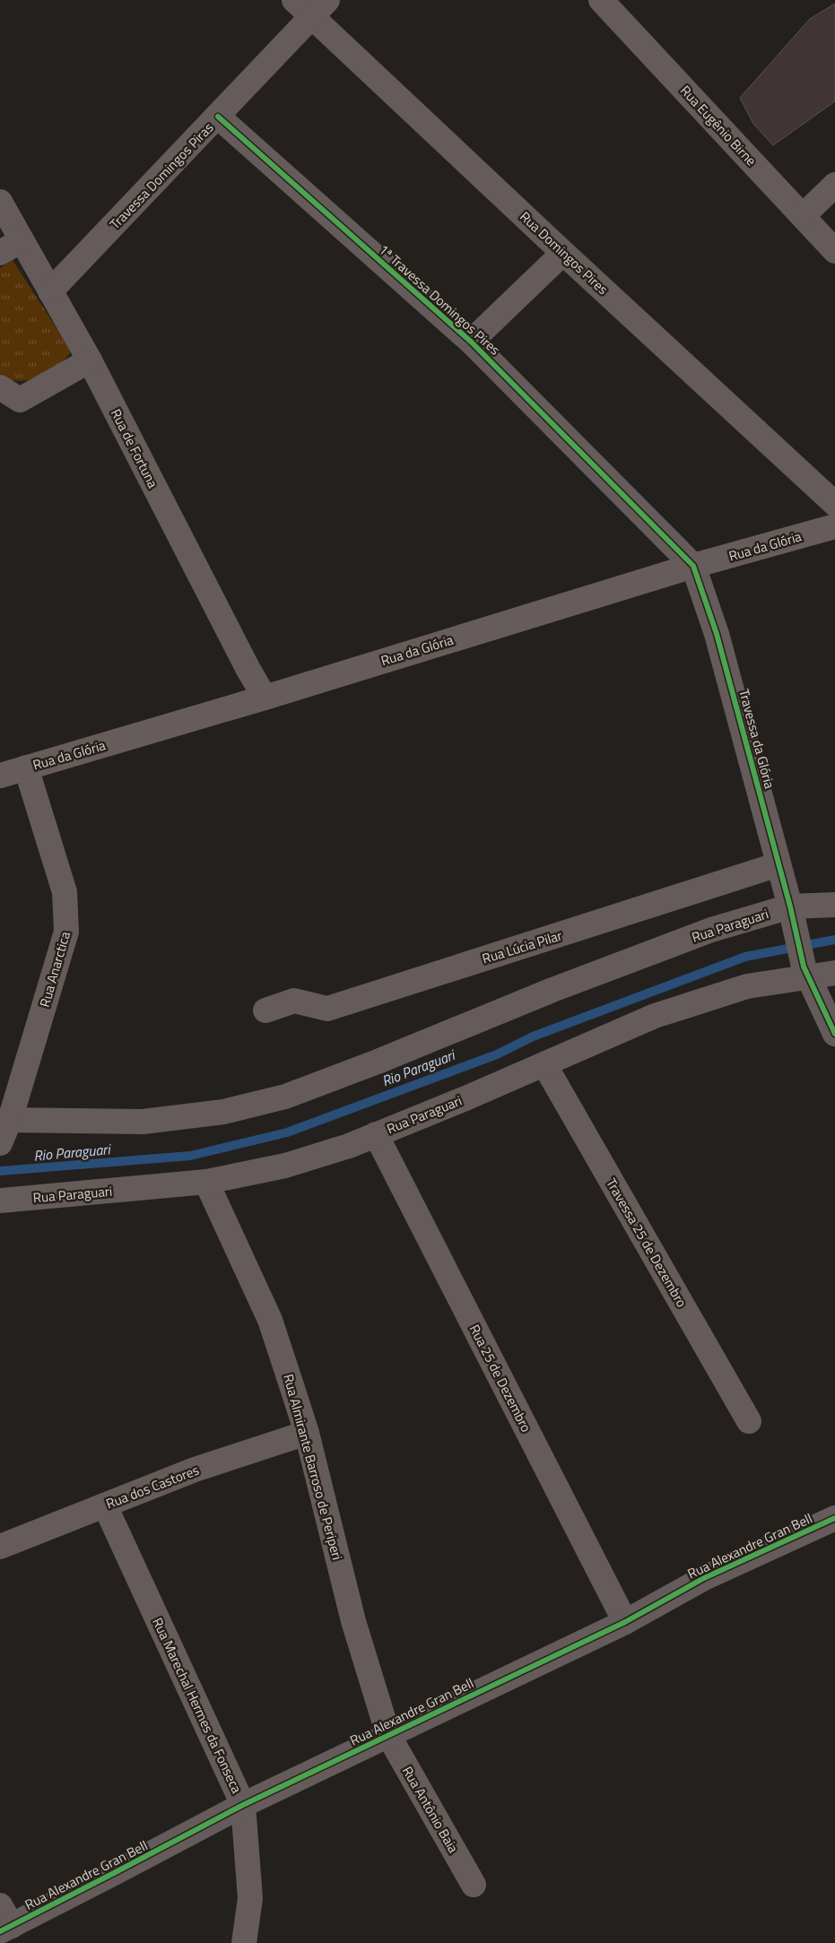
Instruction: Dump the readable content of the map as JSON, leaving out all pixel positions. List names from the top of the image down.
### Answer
{
  "streets": {
    "main road": ["Rua da Glória"],
    "street": [
      "Rua Eugênio Birne",
      "Travessa Domingos Piras",
      "Rua Domingos Pires",
      "1ª Travessa Domingos Pires",
      "Rua de Fortuna",
      "Travessa da Glória",
      "Rua Paraguari",
      "Rua Lúcia Pilar",
      "Rua Anarctica",
      "Travessa 25 de Dezembro",
      "Rua 25 de Dezembro",
      "Rua Almirante Barroso de Periperi",
      "Rua dos Castores",
      "Rua Alexandre Gran Bell",
      "Rua Marechal Hermes da Fonseca",
      "Rua Antônio Baia"
    ]
  },
  "crossings": [
    ["Travessa Domingos Piras", "Rua Domingos Pires"],
    ["Travessa Domingos Piras", "1ª Travessa Domingos Pires"],
    ["Travessa Domingos Piras", "Rua de Fortuna"],
    ["1ª Travessa Domingos Pires", "Rua da Glória"],
    ["1ª Travessa Domingos Pires", "Travessa da Glória"],
    ["Rua de Fortuna", "Rua da Glória"],
    ["Rua da Glória", "Travessa da Glória"],
    ["Rua da Glória", "Rua Anarctica"],
    ["Travessa da Glória", "Rua Paraguari"],
    ["Travessa da Glória", "Rua Lúcia Pilar"],
    ["Rua Paraguari", "Rua Anarctica"],
    ["Rua Paraguari", "Travessa 25 de Dezembro"],
    ["Rua Paraguari", "Rua 25 de Dezembro"],
    ["Rua Paraguari", "Rua Almirante Barroso de Periperi"],
    ["Rua 25 de Dezembro", "Rua Alexandre Gran Bell"],
    ["Rua Almirante Barroso de Periperi", "Rua dos Castores"],
    ["Rua Almirante Barroso de Periperi", "Rua Alexandre Gran Bell"],
    ["Rua Almirante Barroso de Periperi", "Rua Antônio Baia"],
    ["Rua dos Castores", "Rua Marechal Hermes da Fonseca"],
    ["Rua Alexandre Gran Bell", "Rua Marechal Hermes da Fonseca"],
    ["Rua Alexandre Gran Bell", "Rua Antônio Baia"]
  ],
  "water": ["Rio Paraguari"]
}
